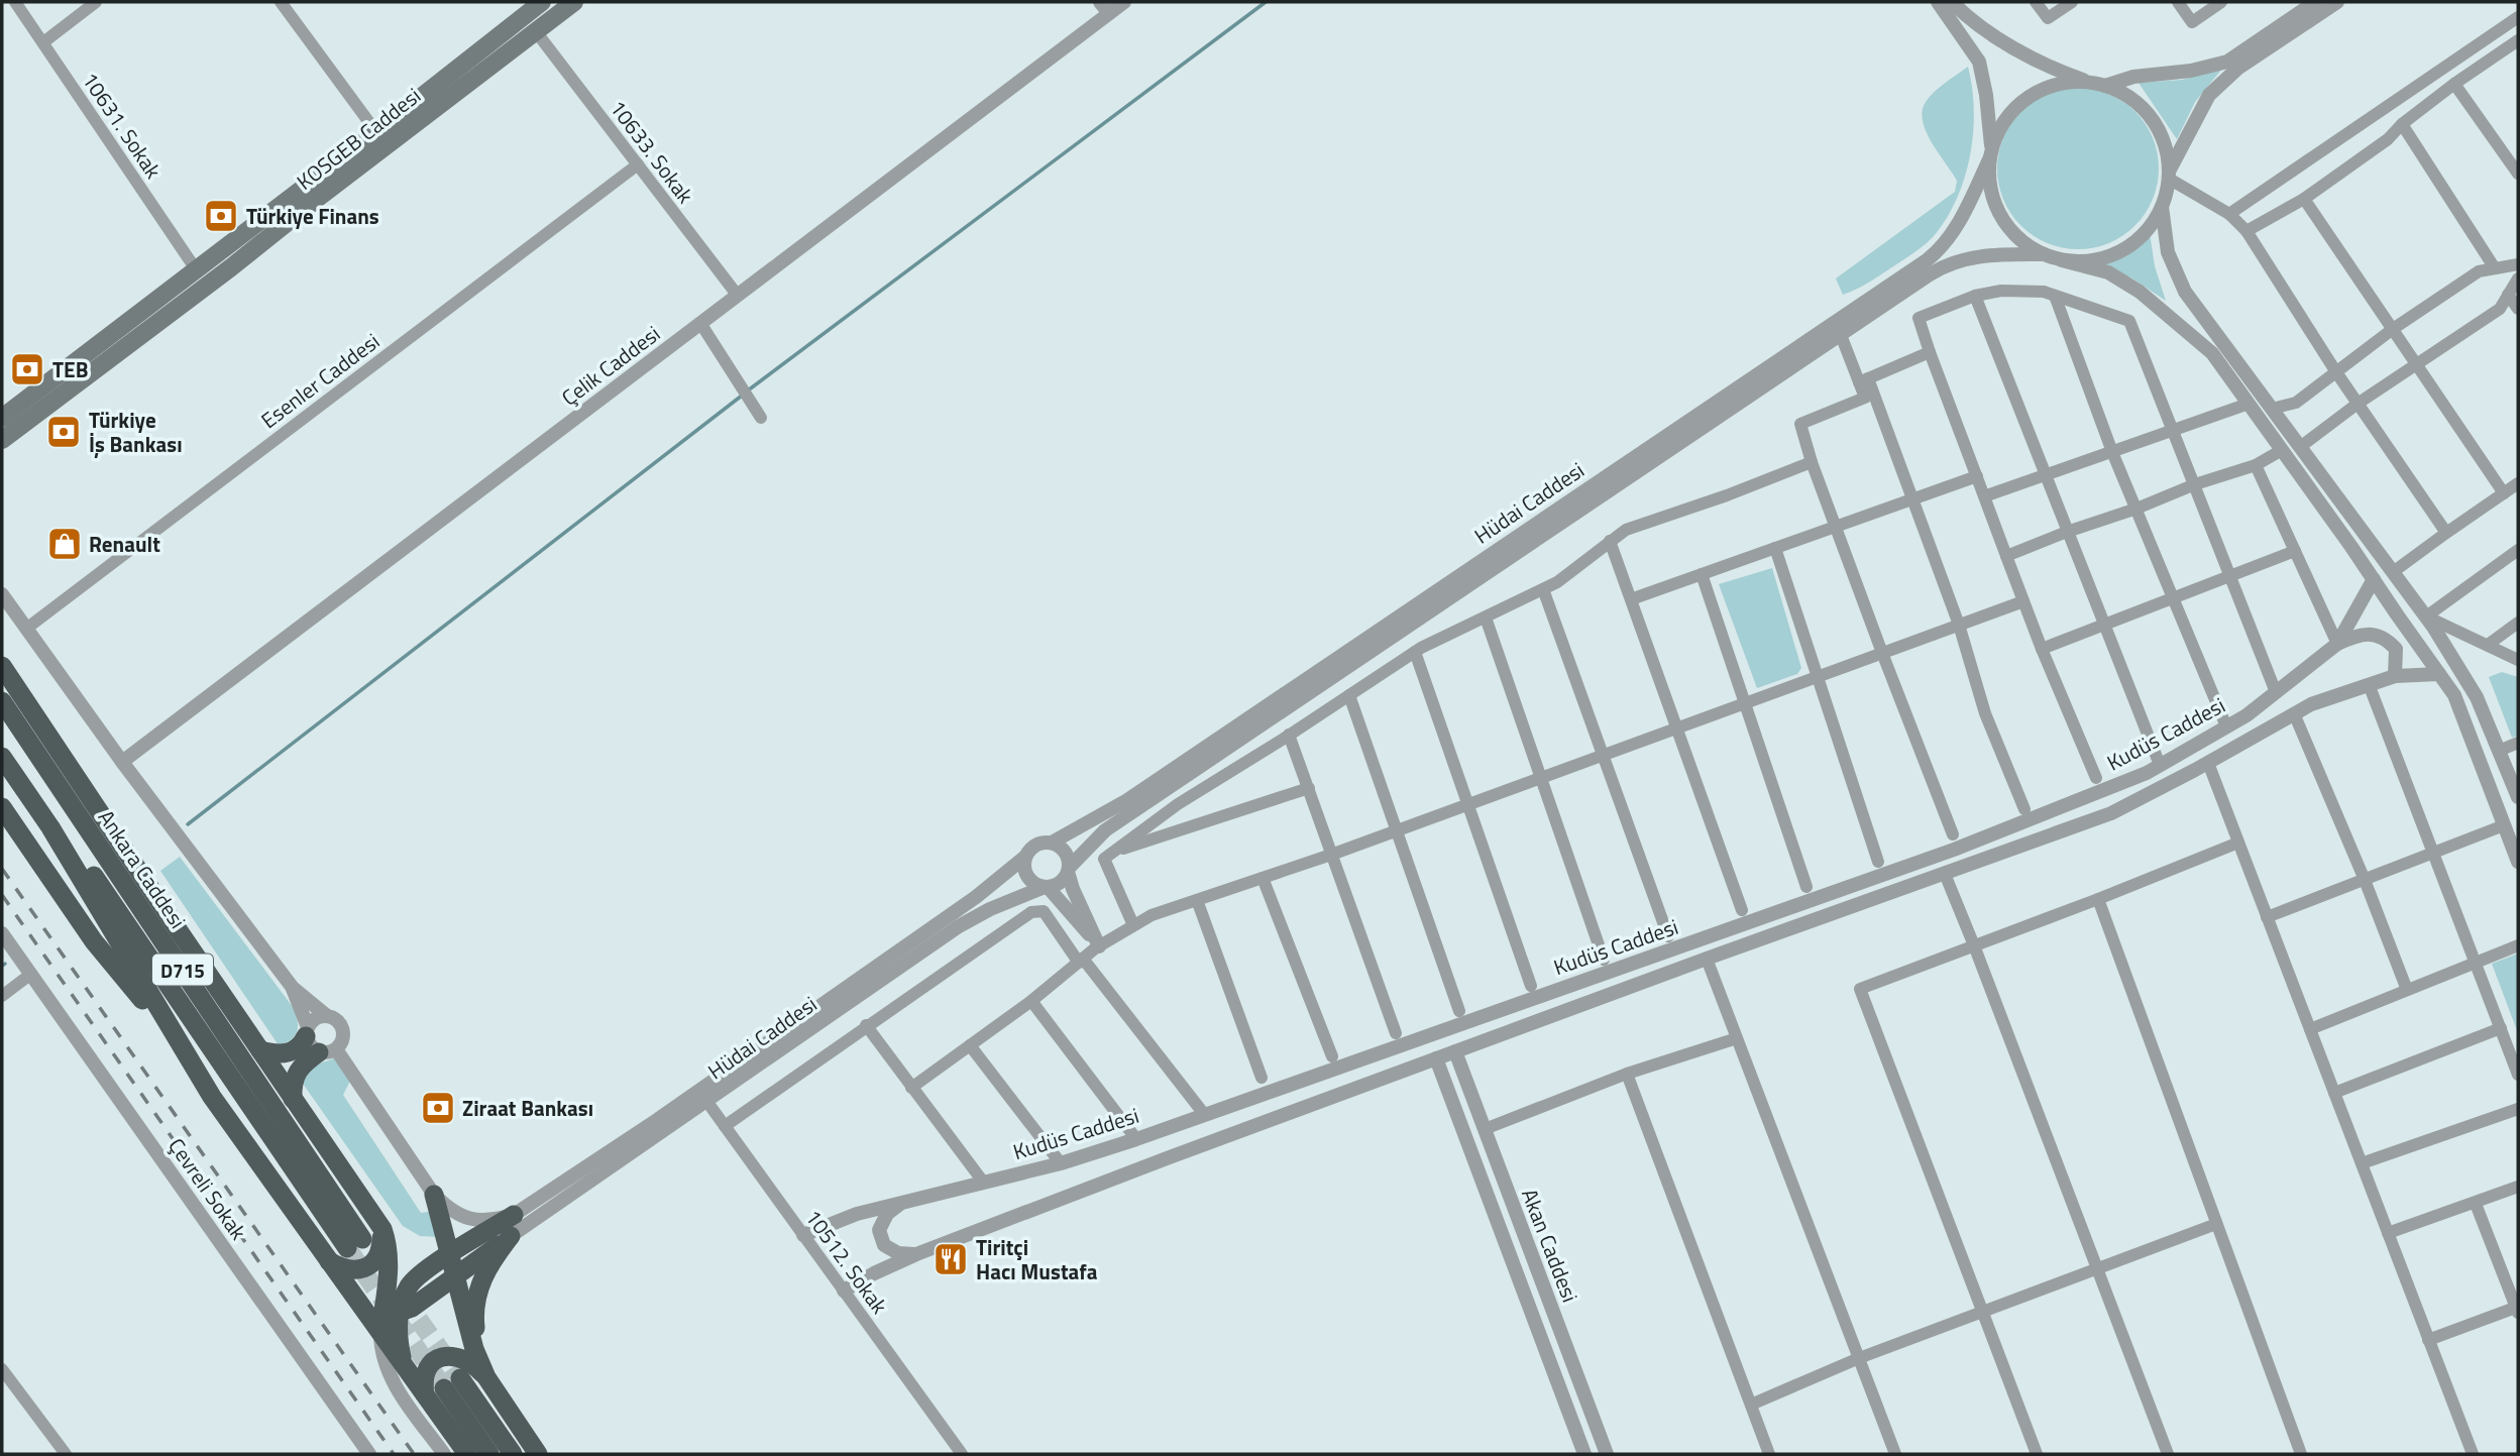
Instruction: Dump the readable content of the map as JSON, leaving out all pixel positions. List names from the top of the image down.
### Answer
{
  "streets": {
    "highway": ["Ankara Caddesi", "D715"],
    "main road": ["KOSGEB Caddesi"],
    "street": [
      "10631. Sokak",
      "10633. Sokak",
      "Çelik Caddesi",
      "Esenler Caddesi",
      "Hüdai Caddesi",
      "Kudüs Caddesi",
      "Çevreli Sokak",
      "Akan Caddesi",
      "10512. Sokak"
    ]
  },
  "crossings": [
    ["10631. Sokak", "KOSGEB Caddesi"],
    ["KOSGEB Caddesi", "10633. Sokak"],
    ["10633. Sokak", "Çelik Caddesi"],
    ["10633. Sokak", "Esenler Caddesi"],
    ["Hüdai Caddesi", "10512. Sokak"],
    ["Kudüs Caddesi", "Akan Caddesi"],
    ["Kudüs Caddesi", "10512. Sokak"]
  ],
  "places": {
    "bank": [
      "Türkiye Finans",
      "TEB",
      "Türkiye İş Bankası",
      "Ziraat Bankası"
    ],
    "shop": ["Renault"],
    "restaurant": ["Tiritçi Hacı Mustafa"]
  }
}
